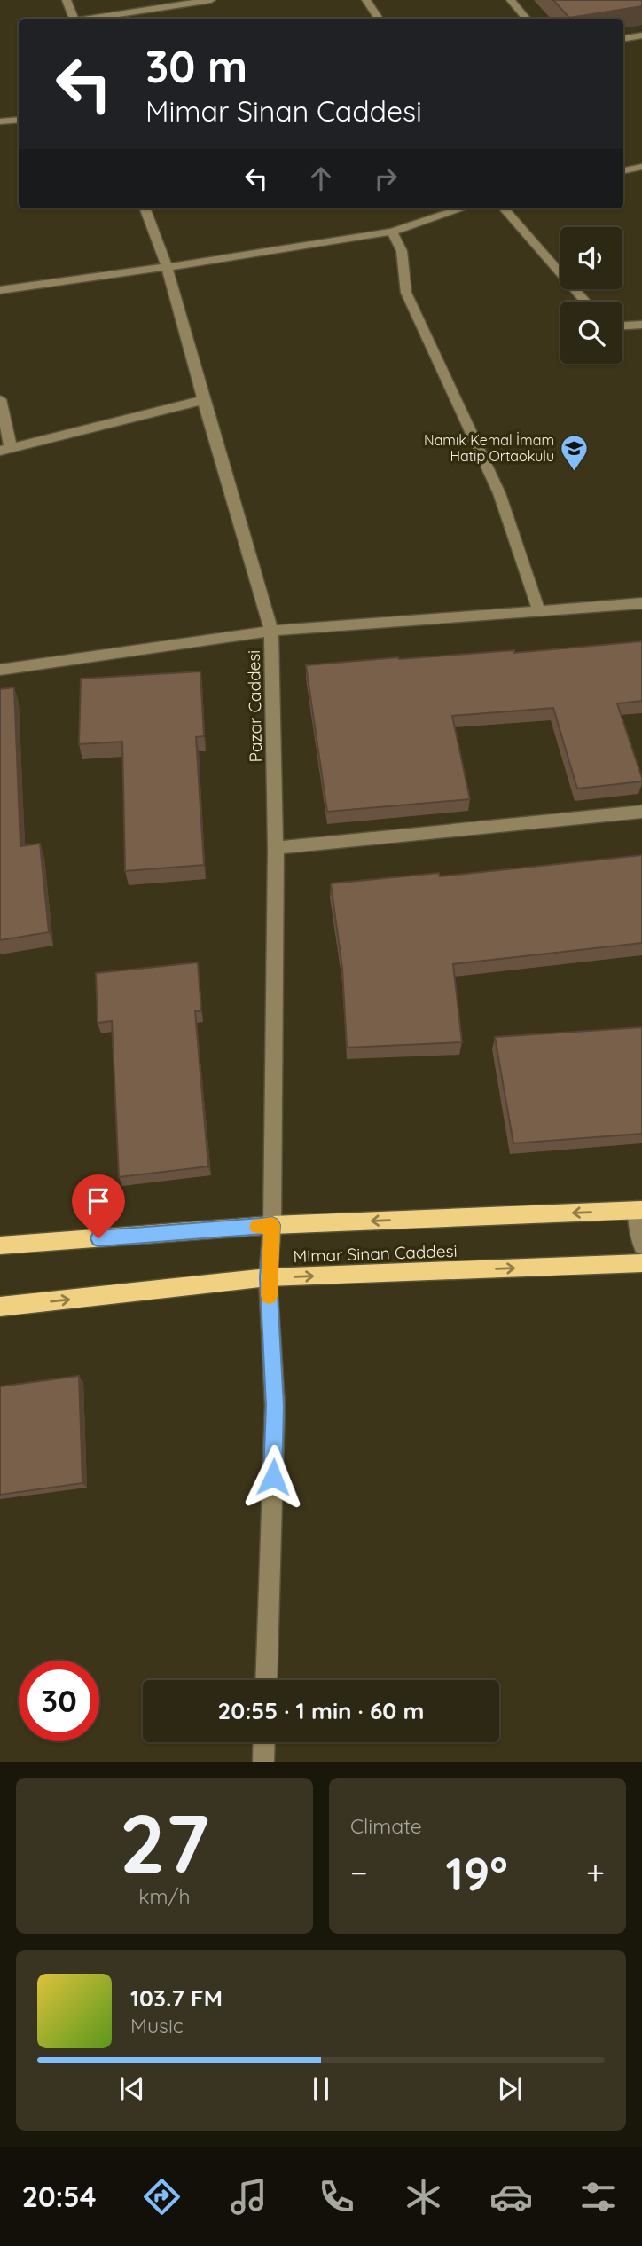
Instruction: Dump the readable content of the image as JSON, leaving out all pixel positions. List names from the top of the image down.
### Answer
{
  "streets": {
    "main road": ["Mimar Sinan Caddesi"],
    "street": ["Pazar Caddesi"]
  },
  "crossings": [
    ["Pazar Caddesi", "Mimar Sinan Caddesi"]
  ],
  "places": {
    "school or university": ["Namık Kemal İmam Hatip Ortaokulu"]
  },
  "page": {
    "turn": ["30 m", "Mimar Sinan Caddesi"],
    "limit": "30",
    "trip": "20:55 · 1 min · 60 m",
    "tile": [
      ["27", "km/h"],
      "Climate"
    ],
    "heat": ["−", "19°", "+"],
    "song": ["103.7 FM", "Music"],
    "tabs": "20:54"
  }
}
